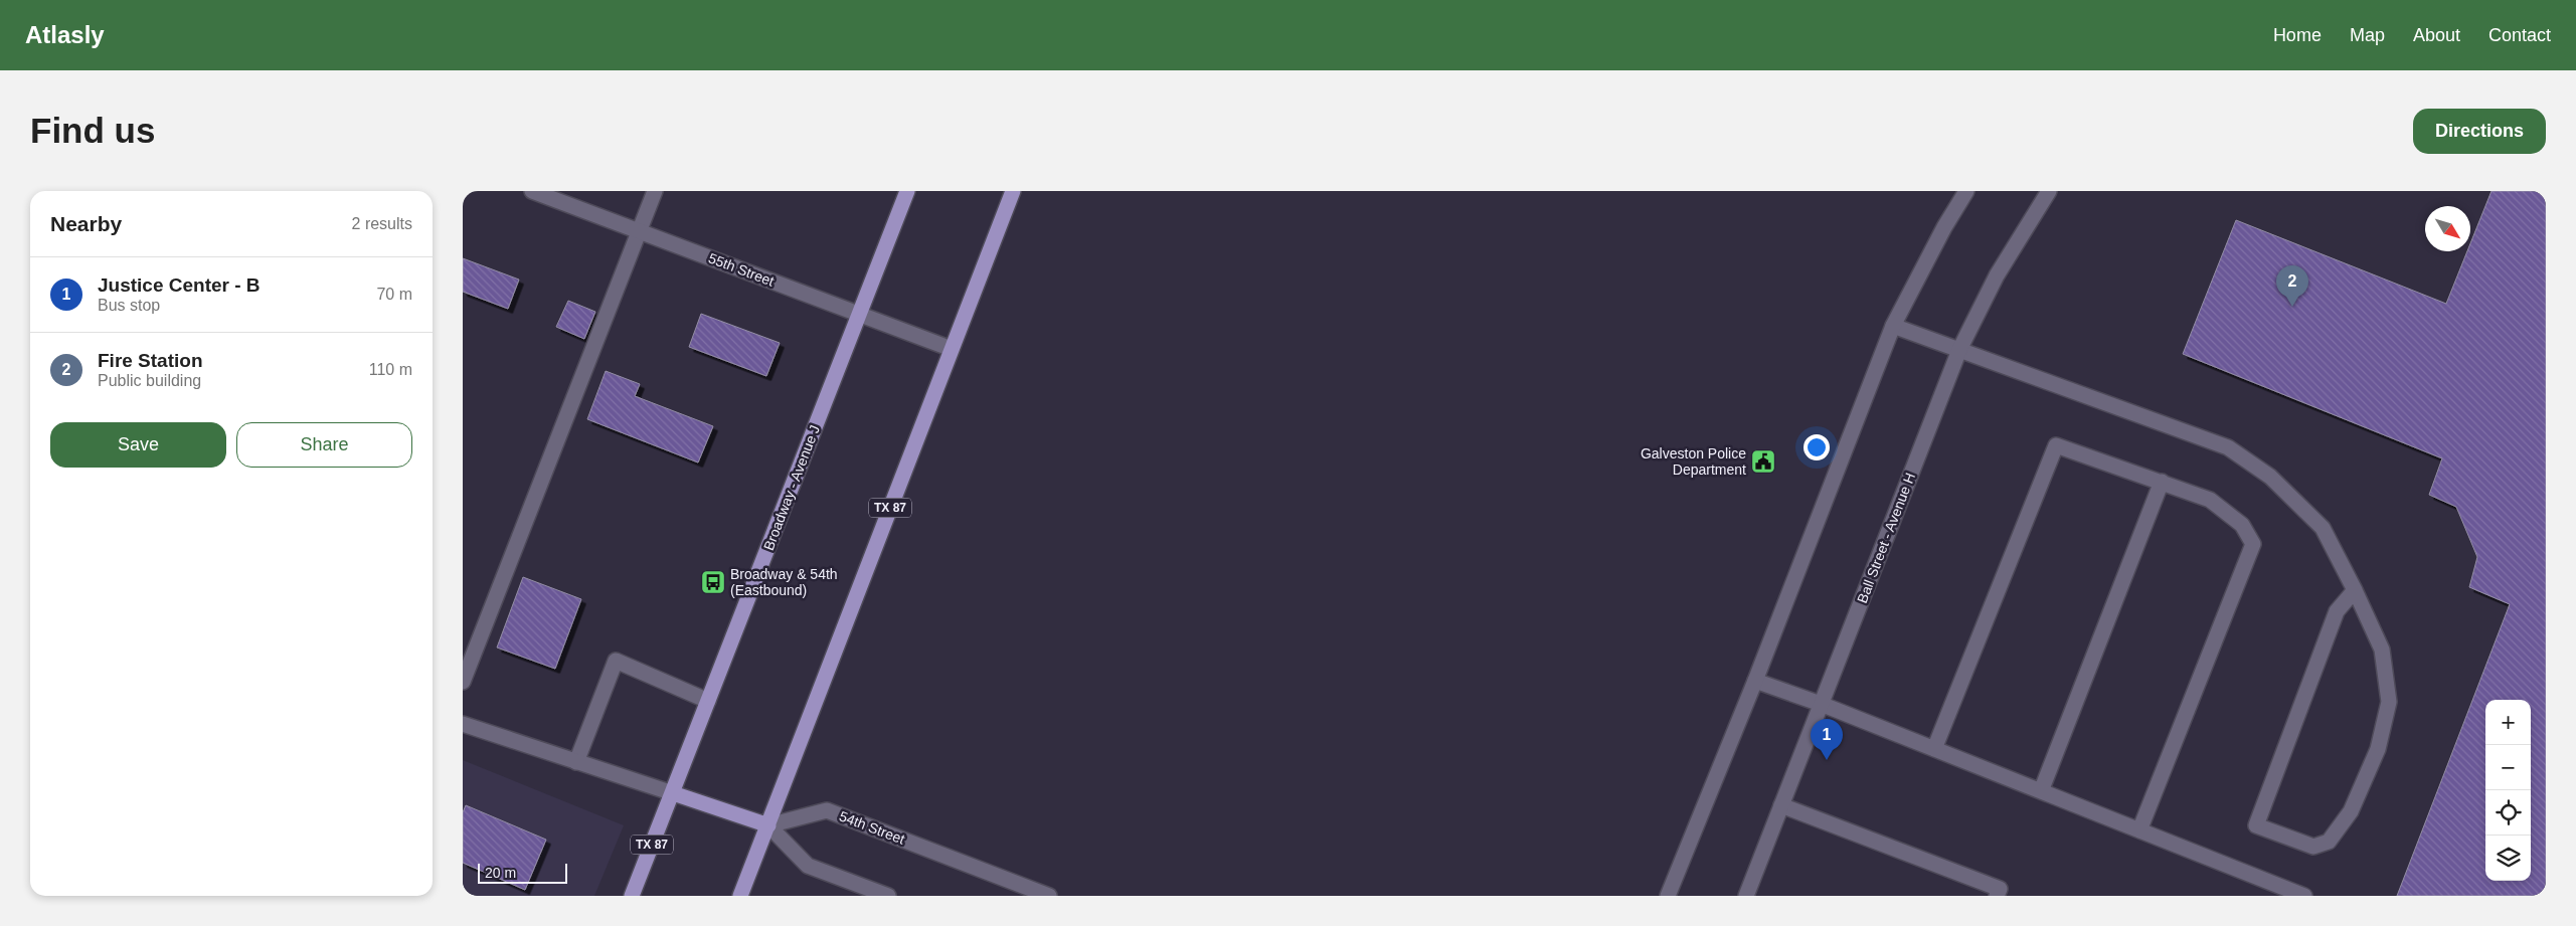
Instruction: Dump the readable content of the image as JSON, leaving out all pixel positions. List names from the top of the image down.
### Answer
{
  "streets": {
    "main road": ["Broadway - Avenue J", "TX 87"],
    "street": ["55th Street", "Ball Street - Avenue H", "54th Street"]
  },
  "crossings": [
    ["55th Street", "Broadway - Avenue J"],
    ["55th Street", "TX 87"],
    ["TX 87", "54th Street"]
  ],
  "places": {
    "public building": ["Galveston Police Department"],
    "bus stop": ["Broadway & 54th (Eastbound)"]
  },
  "scale_bar": "20 m",
  "north": "bottom right",
  "page": {
    "header": "Atlasly",
    "nav": [
      "Home",
      "Map",
      "About",
      "Contact"
    ],
    "buttons": [
      "Directions",
      ["Save", "Share"]
    ],
    "title": "Find us",
    "heading": ["Nearby", "2 results"],
    "list": [
      {
        "mark": "1",
        "name": "Justice Center - B",
        "note": "Bus stop",
        "value": "70 m"
      },
      {
        "mark": "2",
        "name": "Fire Station",
        "note": "Public building",
        "value": "110 m"
      }
    ],
    "pins": ["2", "1"],
    "map_buttons": ["+", "−"],
    "scale": "20 m"
  }
}
